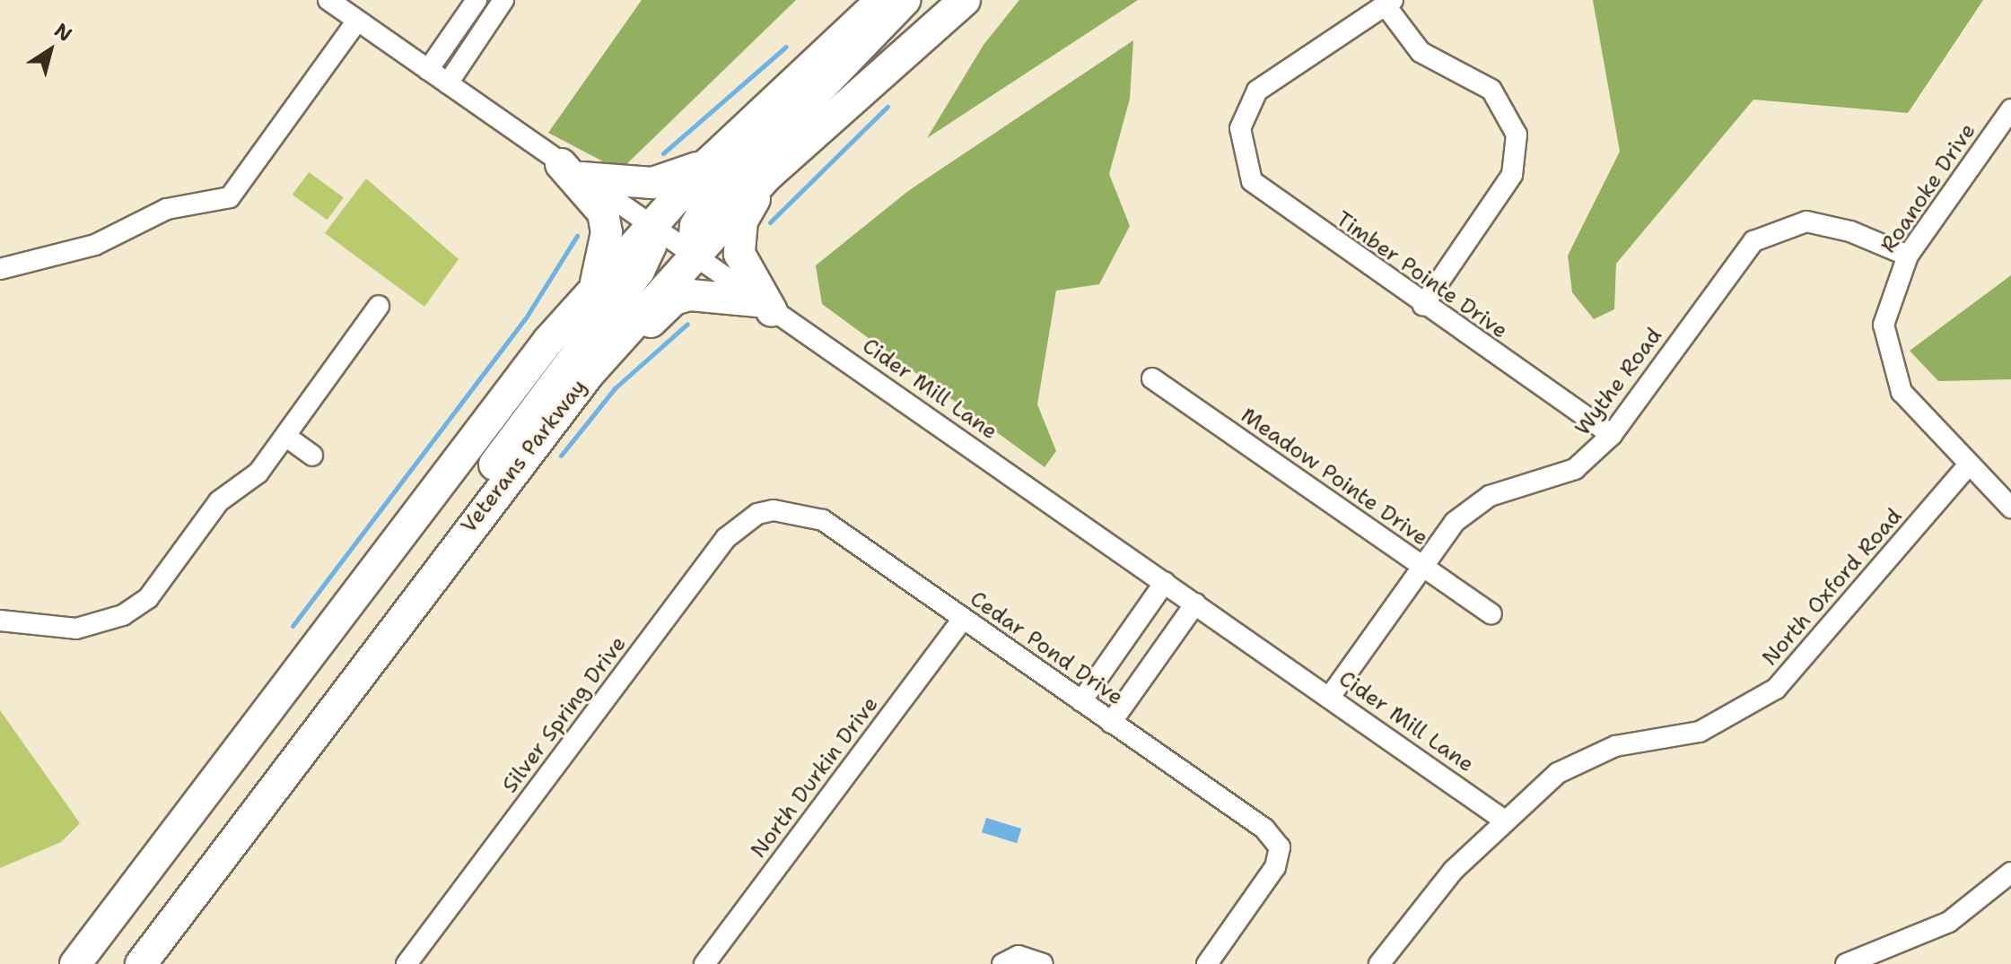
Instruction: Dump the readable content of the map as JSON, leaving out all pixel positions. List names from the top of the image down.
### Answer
{
  "streets": {
    "highway": ["Veterans Parkway"],
    "street": [
      "Roanoke Drive",
      "Timber Pointe Drive",
      "Wythe Road",
      "Cider Mill Lane",
      "Meadow Pointe Drive",
      "North Oxford Road",
      "Cedar Pond Drive",
      "Silver Spring Drive",
      "North Durkin Drive"
    ]
  },
  "crossings": [
    ["Roanoke Drive", "Wythe Road"],
    ["Roanoke Drive", "North Oxford Road"],
    ["Timber Pointe Drive", "Wythe Road"],
    ["Wythe Road", "Cider Mill Lane"],
    ["Wythe Road", "Meadow Pointe Drive"],
    ["Cider Mill Lane", "Veterans Parkway"],
    ["Cider Mill Lane", "North Oxford Road"],
    ["Cedar Pond Drive", "Silver Spring Drive"],
    ["Cedar Pond Drive", "North Durkin Drive"]
  ],
  "north": "top right"
}
